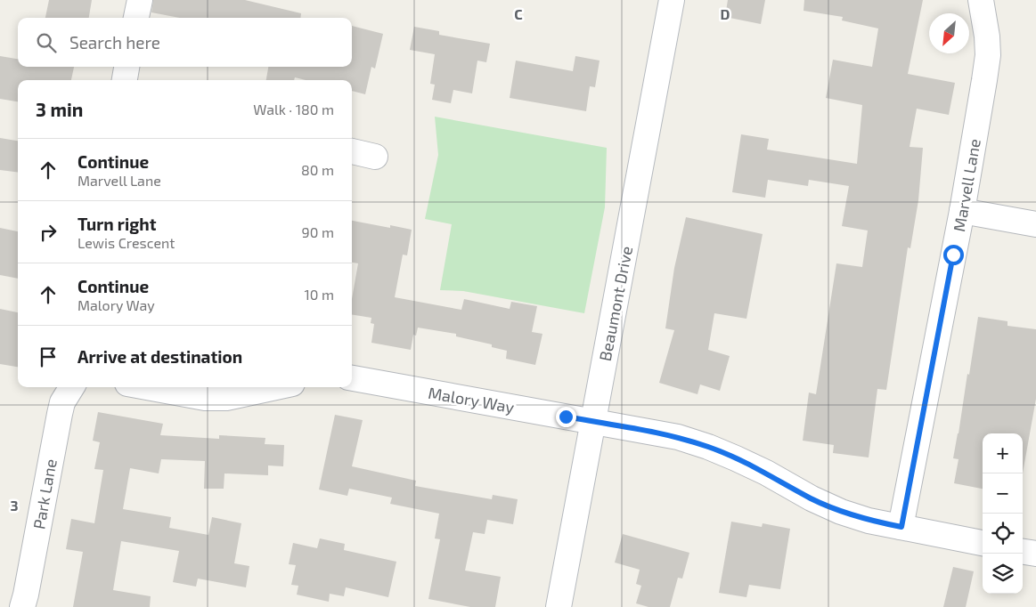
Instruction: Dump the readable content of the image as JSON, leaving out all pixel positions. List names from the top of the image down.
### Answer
{
  "streets": {
    "street": [
      "Marvell Lane",
      "Beaumont Drive",
      "Malory Way",
      "Park Lane"
    ]
  },
  "crossings": [
    ["Marvell Lane", "Malory Way"],
    ["Beaumont Drive", "Malory Way"]
  ],
  "north": "bottom left",
  "page": {
    "search": "Search here",
    "heading": ["3 min", "Walk · 180 m"],
    "list": [
      ["Continue", "Marvell Lane", "80 m"],
      ["Turn right", "Lewis Crescent", "90 m"],
      ["Continue", "Malory Way", "10 m"],
      "Arrive at destination"
    ],
    "map_buttons": ["+", "−"]
  },
  "grid": {
    "columns": ["C", "D"],
    "rows": ["3"]
  }
}
